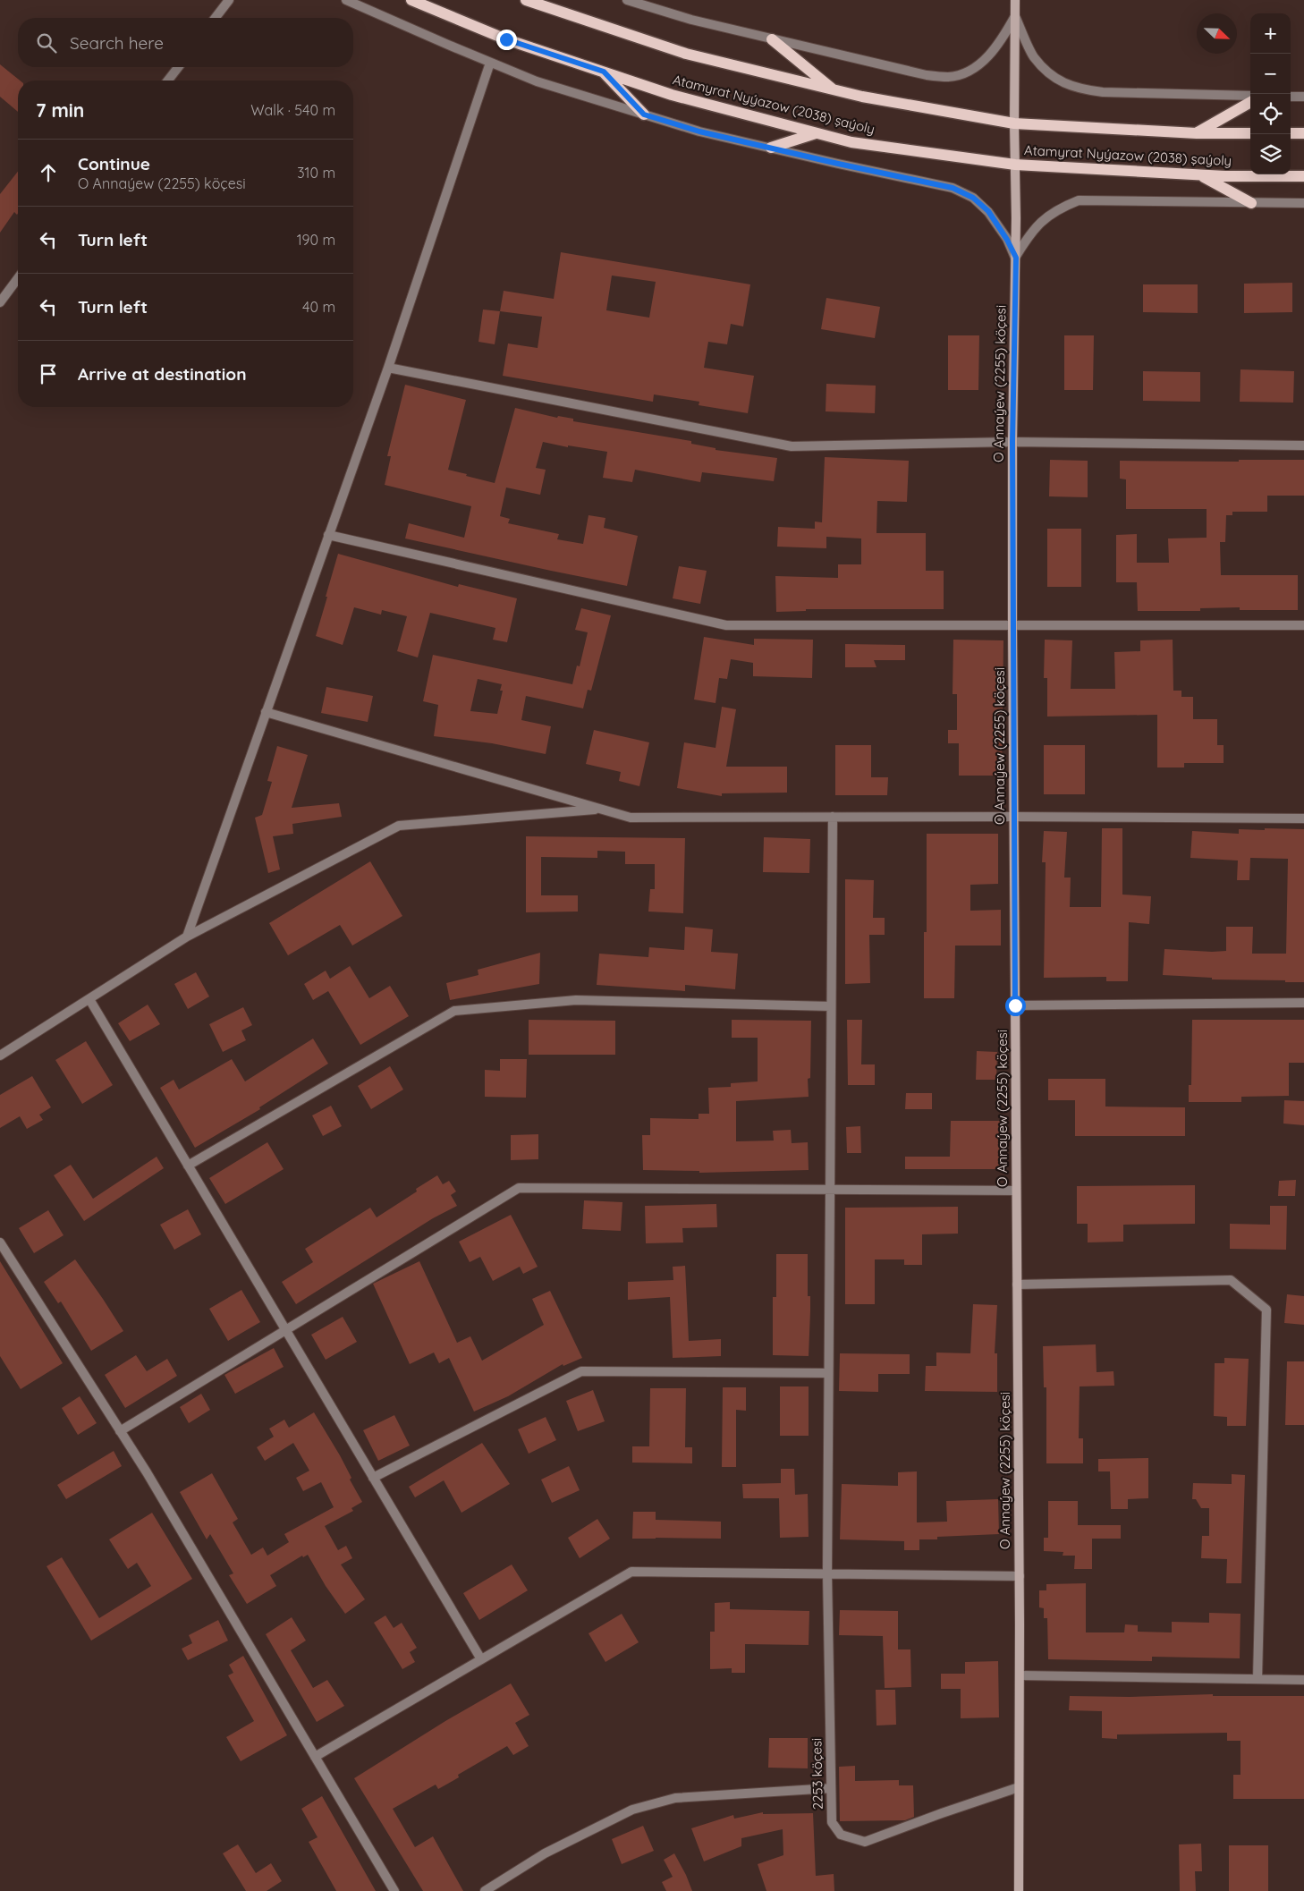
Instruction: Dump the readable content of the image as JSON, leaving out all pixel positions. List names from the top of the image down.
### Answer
{
  "streets": {
    "main road": ["Atamyrat Nyýazow (2038) şaýoly", "O Annaýew (2255) köçesi"],
    "street": ["2253 köçesi"]
  },
  "crossings": [
    ["Atamyrat Nyýazow (2038) şaýoly", "O Annaýew (2255) köçesi"],
    ["O Annaýew (2255) köçesi", "2253 köçesi"]
  ],
  "north": "bottom right",
  "page": {
    "map_buttons": ["+", "−"],
    "search": "Search here",
    "heading": ["7 min", "Walk · 540 m"],
    "list": [
      ["Continue", "O Annaýew (2255) köçesi", "310 m"],
      ["Turn left", "190 m"],
      ["Turn left", "40 m"],
      "Arrive at destination"
    ]
  }
}
